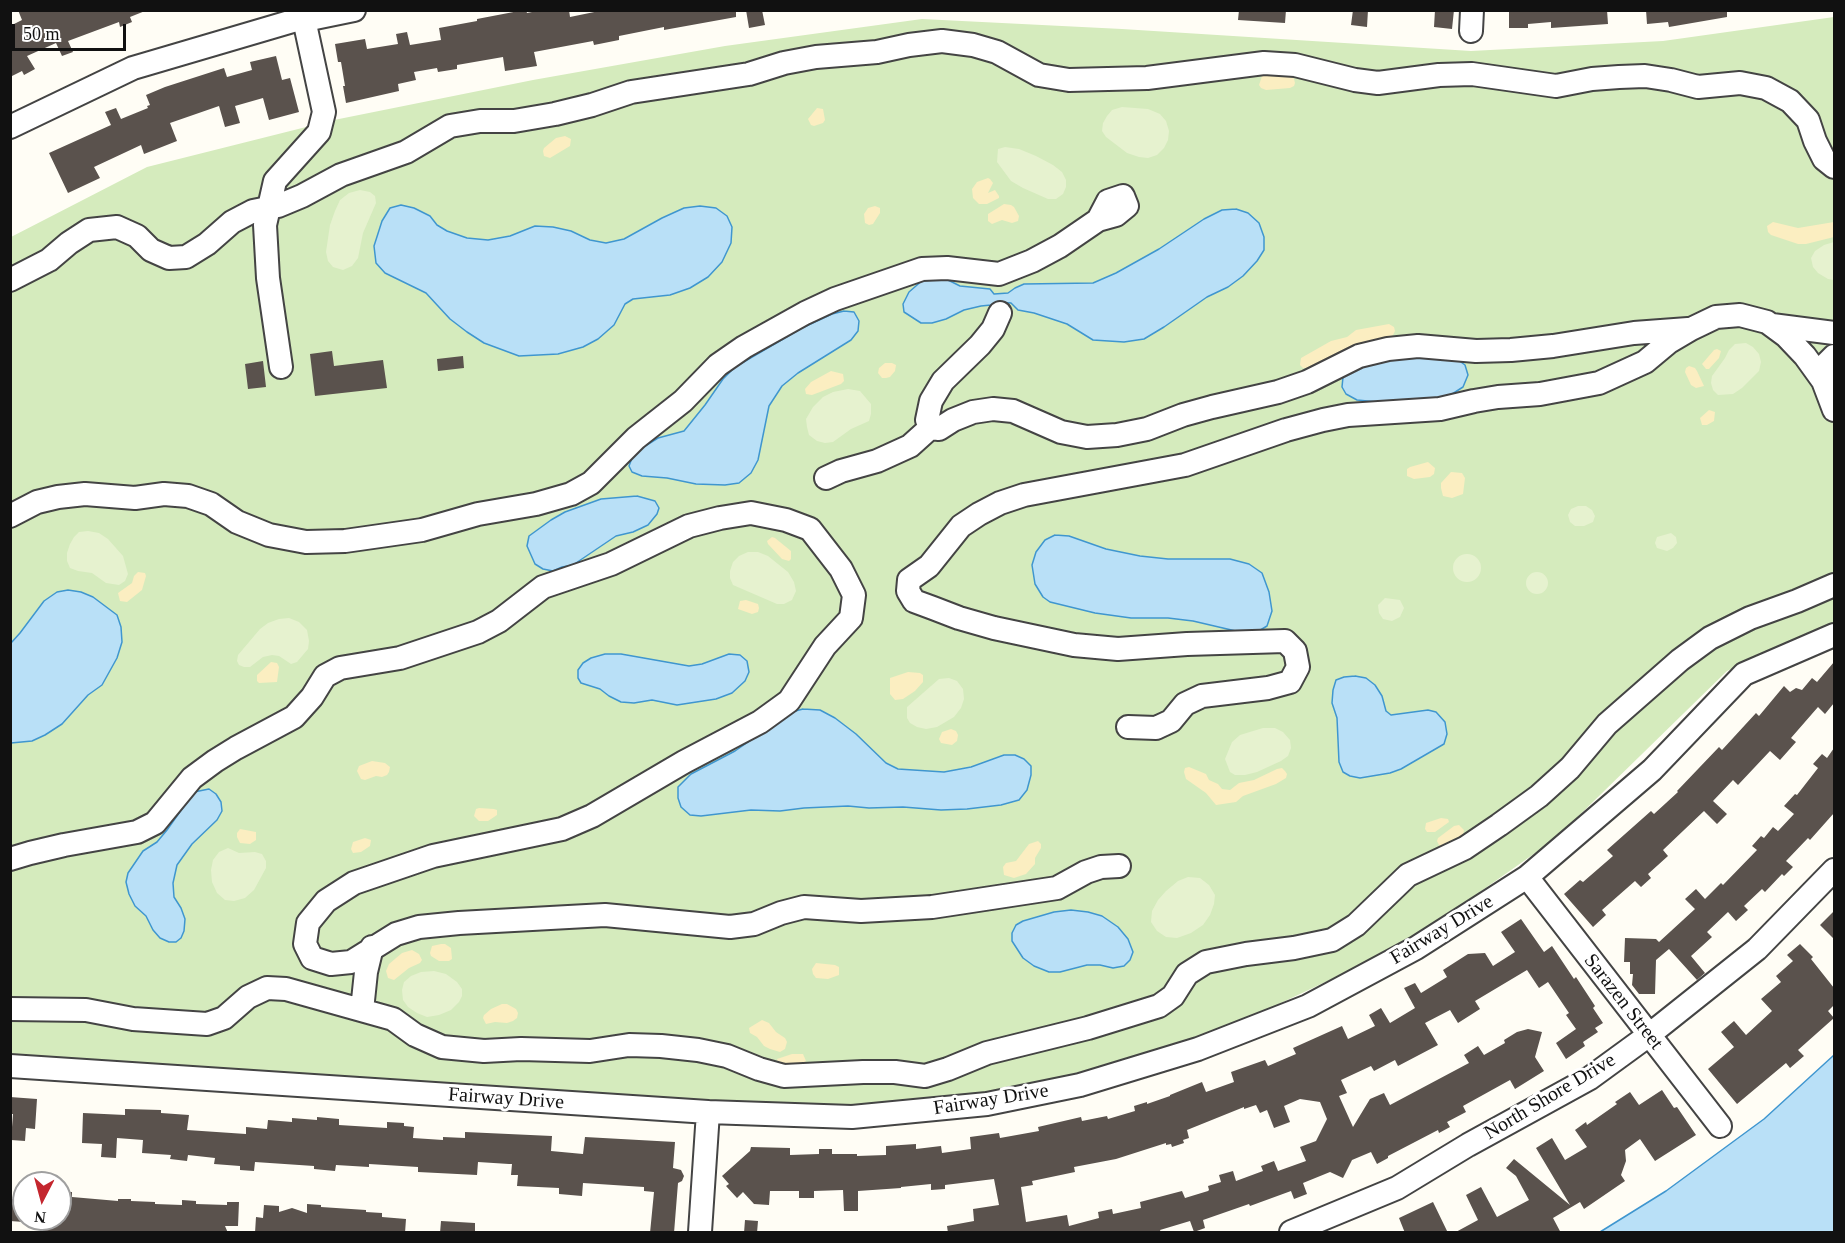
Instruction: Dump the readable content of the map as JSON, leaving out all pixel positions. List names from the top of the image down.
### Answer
{
  "streets": {
    "street": ["Fairway Drive", "Sarazen Street", "North Shore Drive"]
  },
  "crossings": [
    ["Fairway Drive", "Sarazen Street"],
    ["Sarazen Street", "North Shore Drive"]
  ],
  "scale_bar": "50 m",
  "north": "bottom"
}
